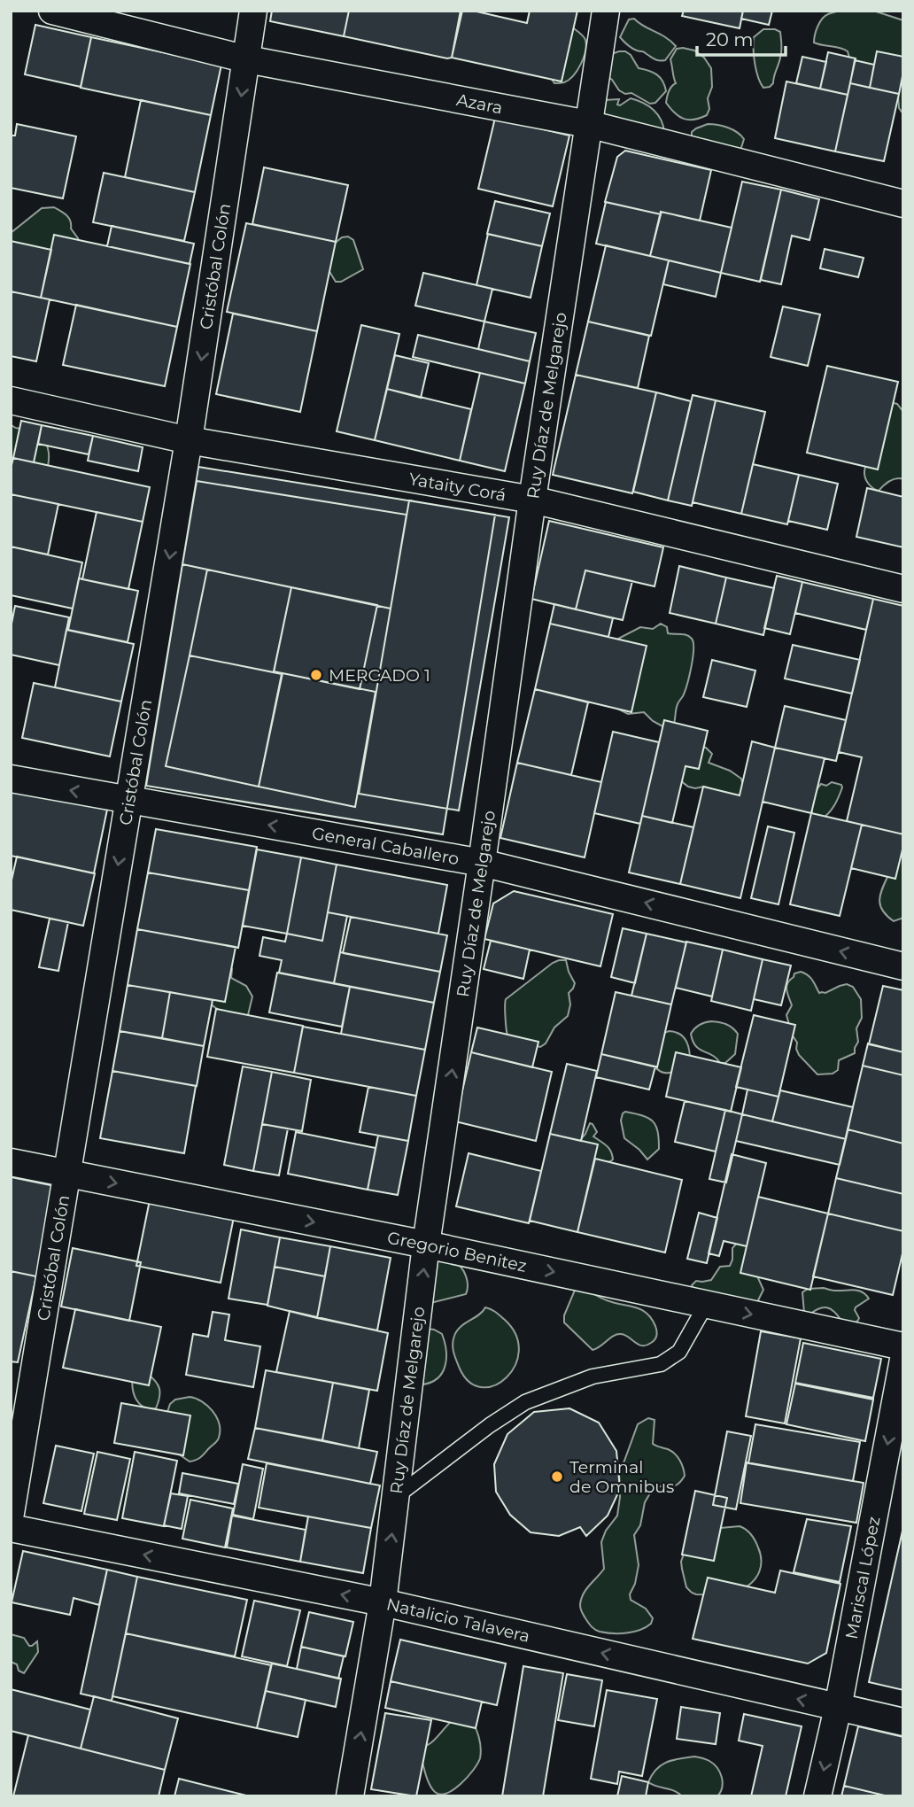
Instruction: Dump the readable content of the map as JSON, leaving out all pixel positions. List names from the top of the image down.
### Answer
{
  "streets": {
    "street": [
      "Azara",
      "Cristóbal Colón",
      "Ruy Díaz de Melgarejo",
      "Yataity Corá",
      "General Caballero",
      "Gregorio Benitez",
      "Mariscal López",
      "Natalicio Talavera"
    ]
  },
  "crossings": [
    ["Azara", "Cristóbal Colón"],
    ["Azara", "Ruy Díaz de Melgarejo"],
    ["Cristóbal Colón", "Yataity Corá"],
    ["Cristóbal Colón", "General Caballero"],
    ["Cristóbal Colón", "Gregorio Benitez"],
    ["Ruy Díaz de Melgarejo", "Yataity Corá"],
    ["Ruy Díaz de Melgarejo", "General Caballero"],
    ["Ruy Díaz de Melgarejo", "Gregorio Benitez"],
    ["Ruy Díaz de Melgarejo", "Natalicio Talavera"],
    ["Mariscal López", "Natalicio Talavera"]
  ],
  "one_way": [
    "Cristóbal Colón",
    "Ruy Díaz de Melgarejo",
    "General Caballero",
    "Gregorio Benitez",
    "Mariscal López",
    "Natalicio Talavera"
  ],
  "places": ["MERCADO 1", "Terminal de Omnibus"],
  "scale_bar": "20 m"
}
